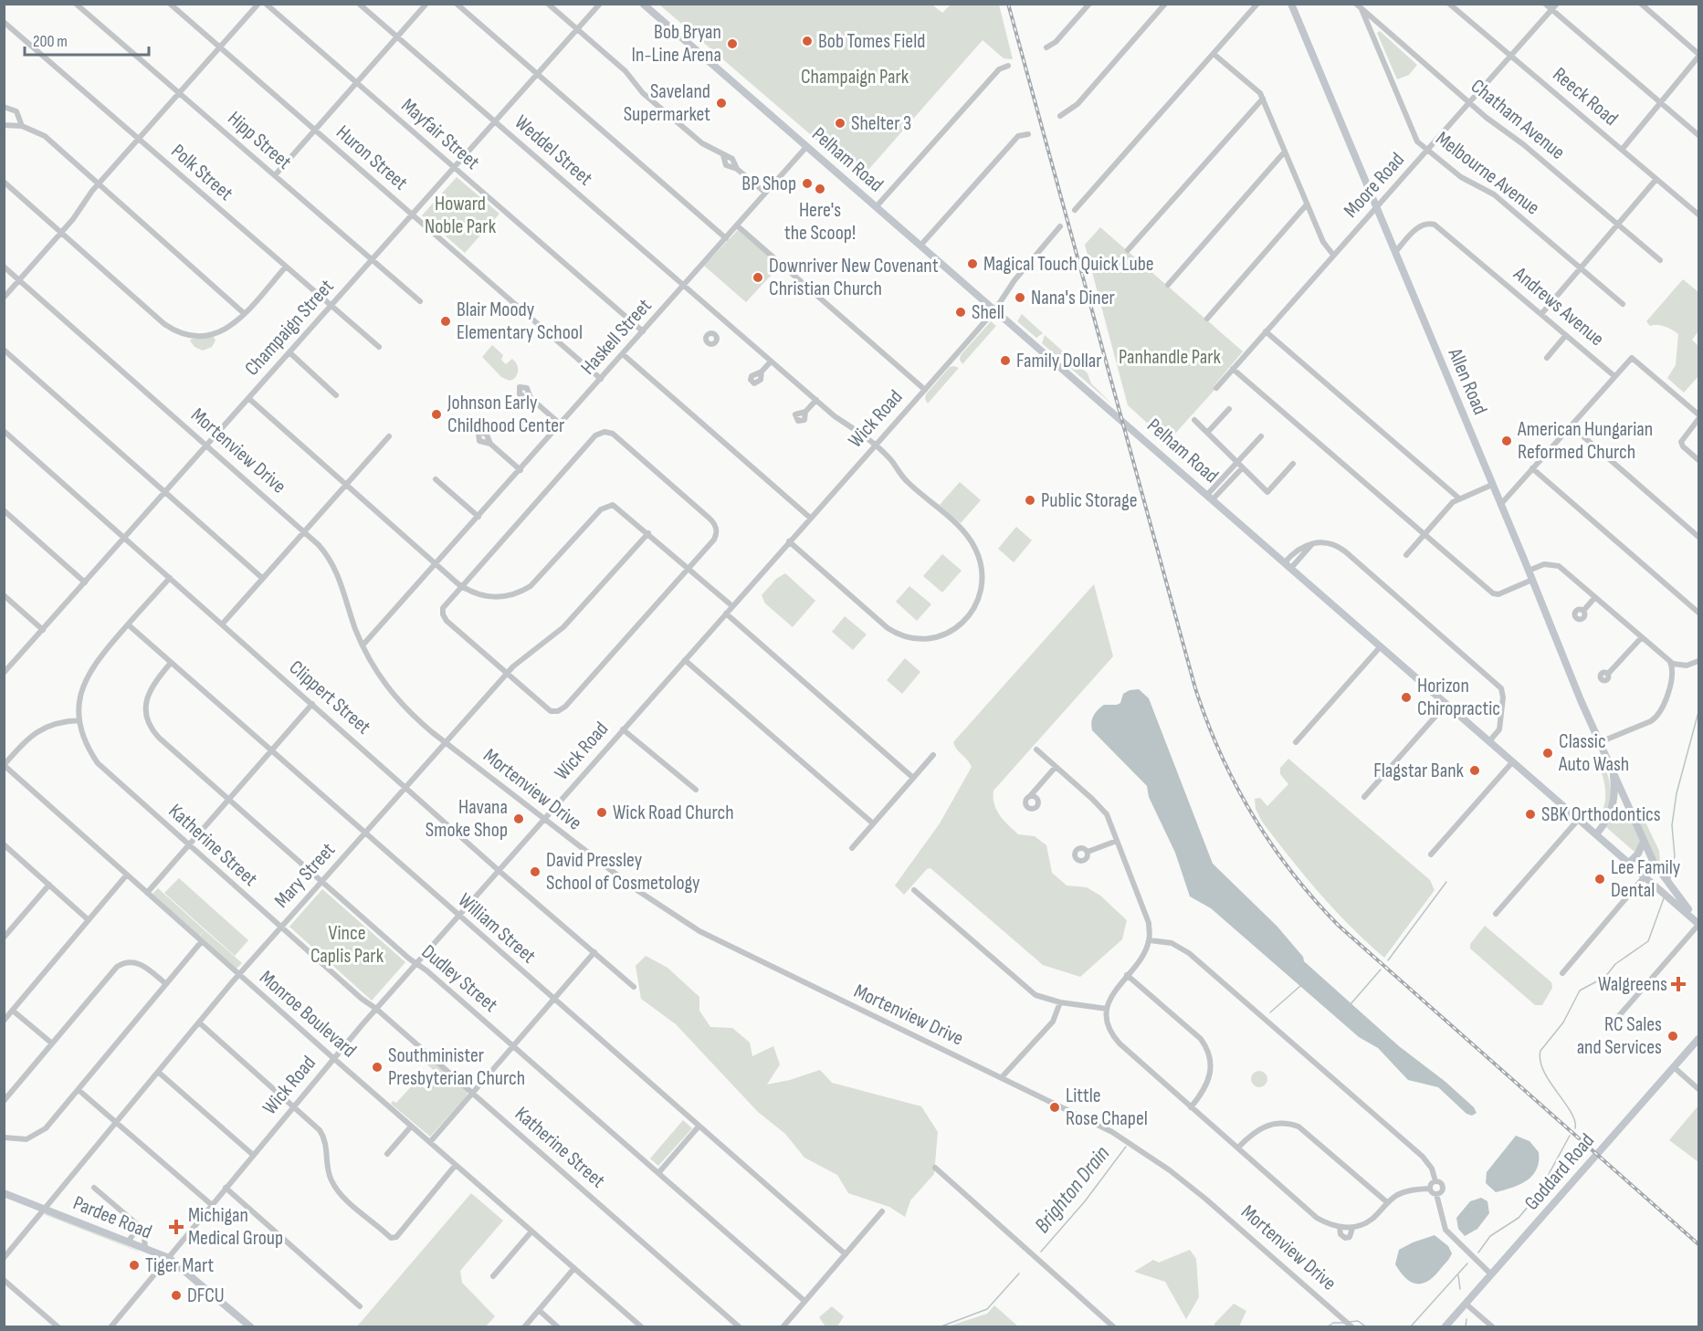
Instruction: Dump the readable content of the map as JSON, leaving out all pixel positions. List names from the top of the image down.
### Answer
{
  "streets": {
    "main road": [
      "Pelham Road",
      "Allen Road",
      "Goddard Road",
      "Pardee Road"
    ],
    "street": [
      "Reeck Road",
      "Chatham Avenue",
      "Mayfair Street",
      "Hipp Street",
      "Weddel Street",
      "Huron Street",
      "Polk Street",
      "Melbourne Avenue",
      "Moore Road",
      "Andrews Avenue",
      "Champaign Street",
      "Haskell Street",
      "Wick Road",
      "Mortenview Drive",
      "Clippert Street",
      "Katherine Street",
      "Mary Street",
      "William Street",
      "Dudley Street",
      "Monroe Boulevard"
    ]
  },
  "crossings": [
    ["Reeck Road", "Moore Road"],
    ["Chatham Avenue", "Melbourne Avenue"],
    ["Chatham Avenue", "Moore Road"],
    ["Mayfair Street", "Champaign Street"],
    ["Mayfair Street", "Haskell Street"],
    ["Hipp Street", "Champaign Street"],
    ["Weddel Street", "Champaign Street"],
    ["Weddel Street", "Haskell Street"],
    ["Weddel Street", "Wick Road"],
    ["Huron Street", "Champaign Street"],
    ["Huron Street", "Haskell Street"],
    ["Pelham Road", "Haskell Street"],
    ["Pelham Road", "Allen Road"],
    ["Pelham Road", "Wick Road"],
    ["Polk Street", "Champaign Street"],
    ["Melbourne Avenue", "Moore Road"],
    ["Moore Road", "Allen Road"],
    ["Andrews Avenue", "Allen Road"],
    ["Champaign Street", "Mortenview Drive"],
    ["Champaign Street", "Clippert Street"],
    ["Haskell Street", "Mortenview Drive"],
    ["Wick Road", "Mortenview Drive"],
    ["Wick Road", "Clippert Street"],
    ["Wick Road", "Katherine Street"],
    ["Wick Road", "William Street"],
    ["Wick Road", "Dudley Street"],
    ["Wick Road", "Monroe Boulevard"],
    ["Wick Road", "Pardee Road"],
    ["Mortenview Drive", "Mary Street"],
    ["Clippert Street", "Mary Street"],
    ["Katherine Street", "Mary Street"],
    ["Mary Street", "William Street"],
    ["Mary Street", "Dudley Street"],
    ["Mary Street", "Monroe Boulevard"],
    ["Mary Street", "Pardee Road"],
    ["William Street", "Dudley Street"]
  ],
  "water": ["Brighton Drain"],
  "parks": [
    "Champaign Park",
    "Howard Noble Park",
    "Panhandle Park",
    "Vince Caplis Park"
  ],
  "places": {
    "other": [
      "Bob Tomes Field",
      "Bob Bryan In-Line Arena",
      "Saveland Supermarket",
      "Shelter 3",
      "BP Shop",
      "Here's the Scoop!",
      "Magical Touch Quick Lube",
      "Downriver New Covenant Christian Church",
      "Nana's Diner",
      "Shell",
      "Blair Moody Elementary School",
      "Family Dollar",
      "Johnson Early Childhood Center",
      "American Hungarian Reformed Church",
      "Public Storage",
      "Horizon Chiropractic",
      "Classic Auto Wash",
      "Flagstar Bank",
      "Wick Road Church",
      "SBK Orthodontics",
      "Havana Smoke Shop",
      "David Pressley School of Cosmetology",
      "Lee Family Dental",
      "RC Sales and Services",
      "Southminister Presbyterian Church",
      "Little Rose Chapel",
      "Tiger Mart",
      "DFCU"
    ],
    "health": ["Walgreens", "Michigan Medical Group"]
  },
  "scale_bar": "200 m"
}
